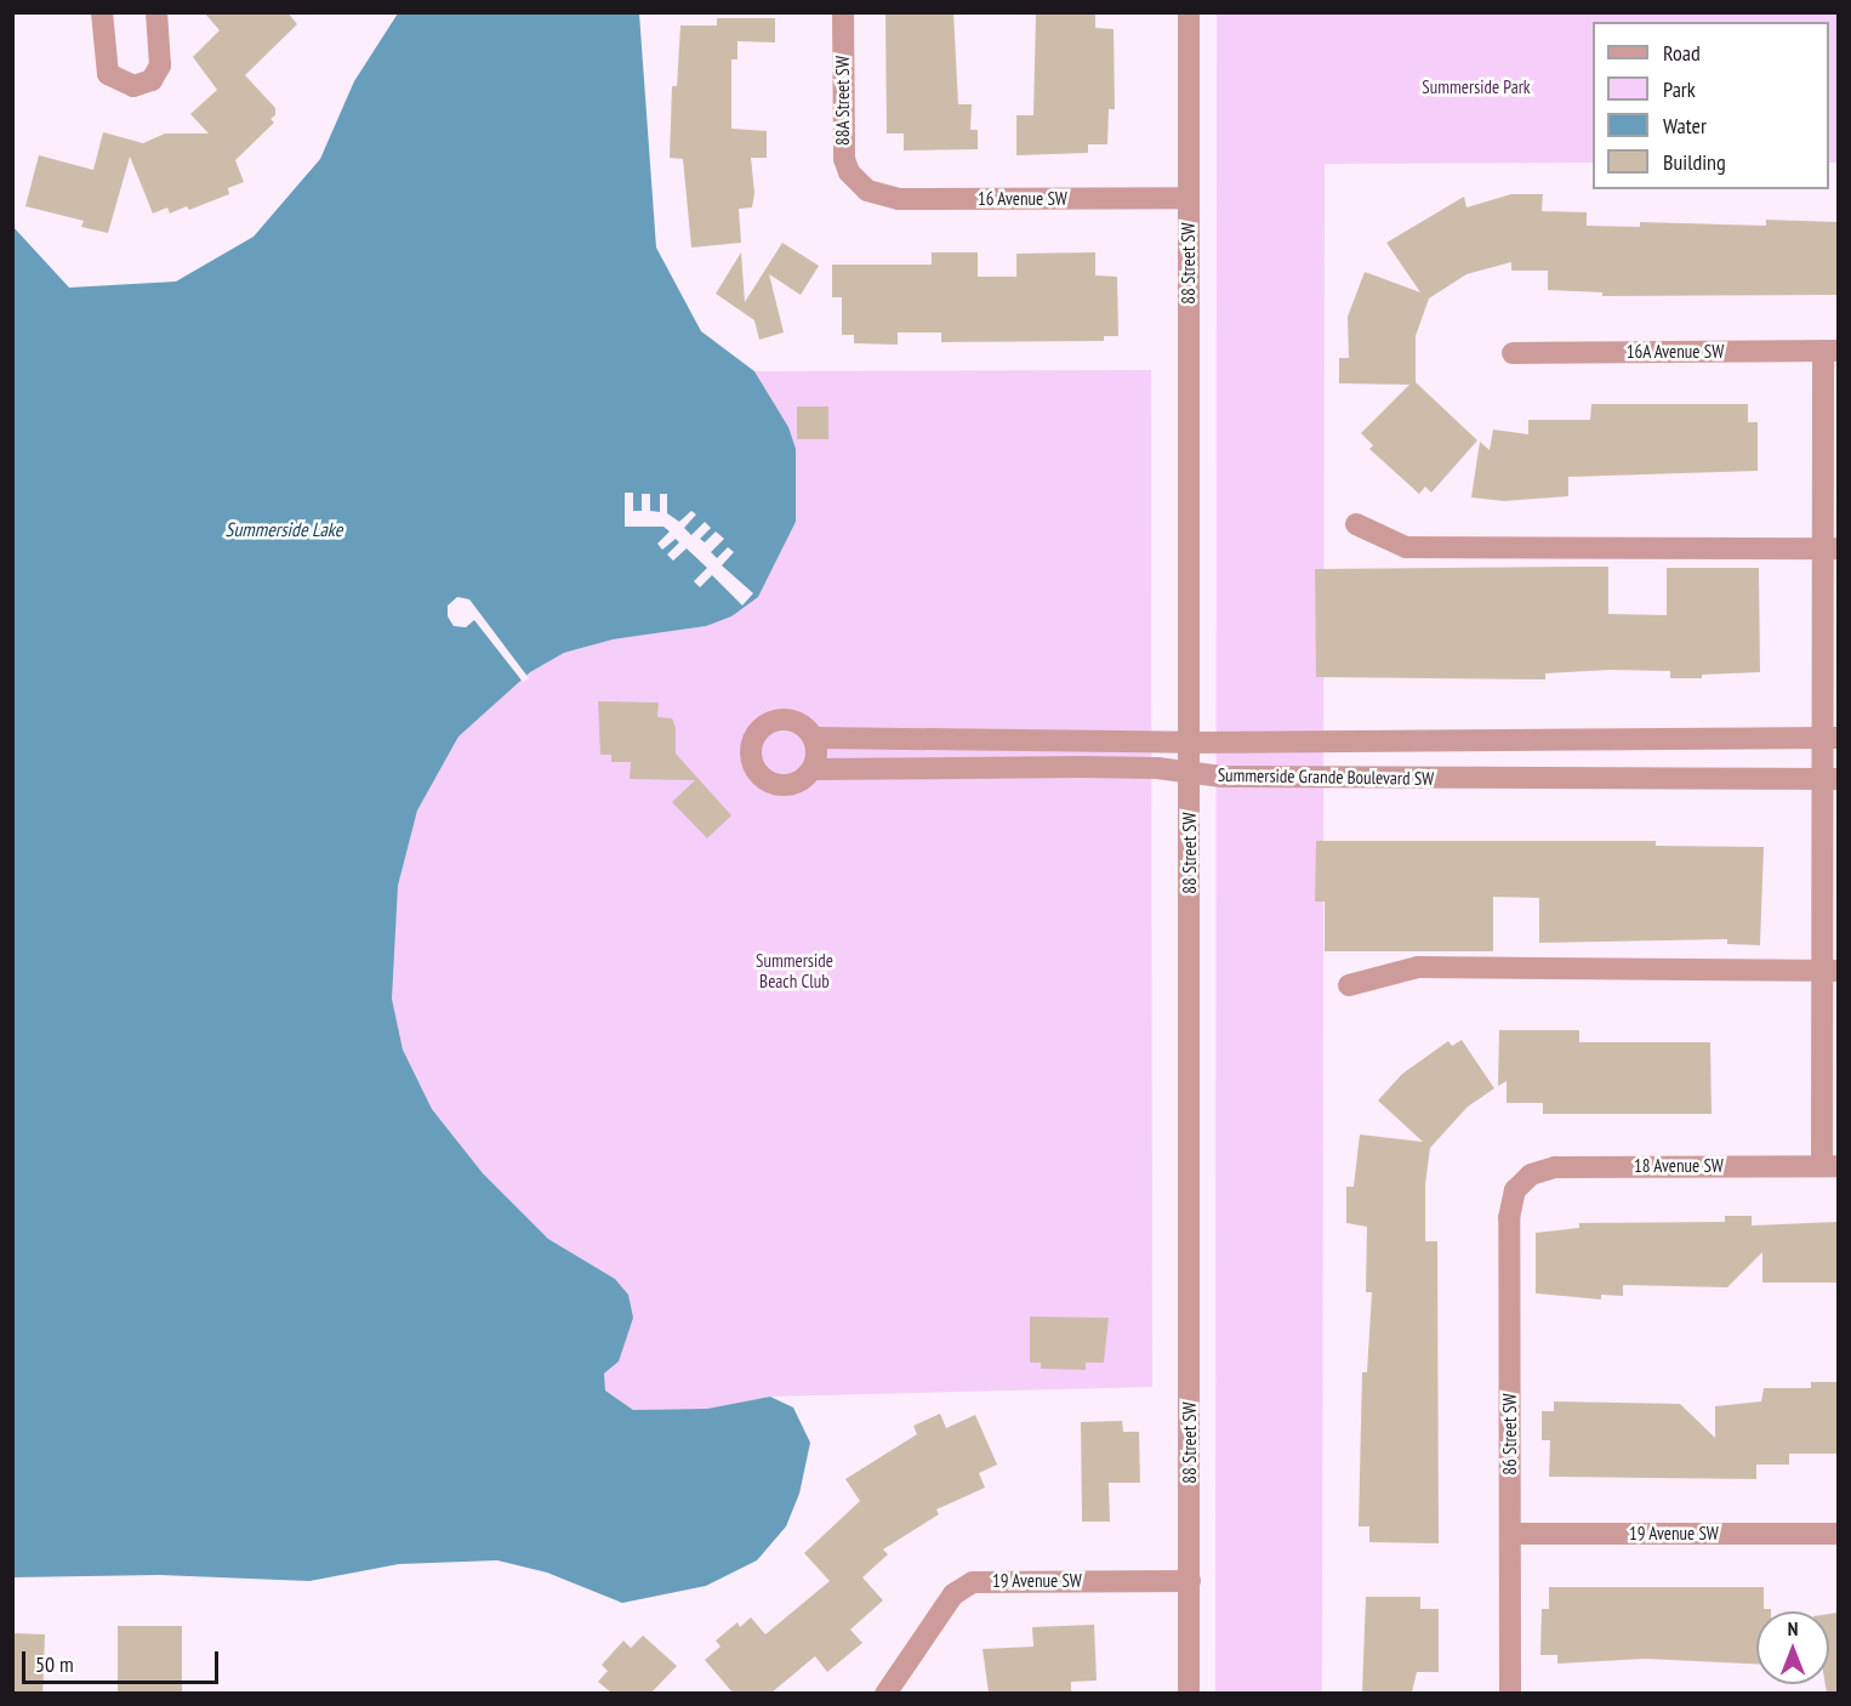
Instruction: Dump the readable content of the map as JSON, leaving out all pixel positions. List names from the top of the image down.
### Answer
{
  "streets": {
    "street": [
      "88A Street SW",
      "16 Avenue SW",
      "88 Street SW",
      "16A Avenue SW",
      "Summerside Grande Boulevard SW",
      "18 Avenue SW",
      "86 Street SW",
      "19 Avenue SW"
    ]
  },
  "crossings": [
    ["88A Street SW", "16 Avenue SW"],
    ["16 Avenue SW", "88 Street SW"],
    ["88 Street SW", "Summerside Grande Boulevard SW"],
    ["88 Street SW", "19 Avenue SW"],
    ["18 Avenue SW", "86 Street SW"],
    ["86 Street SW", "19 Avenue SW"]
  ],
  "water": ["Summerside Lake"],
  "parks": ["Summerside Park", "Summerside Beach Club"],
  "legend": [
    "Road",
    "Park",
    "Water",
    "Building"
  ],
  "scale_bar": "50 m",
  "north": "top"
}
